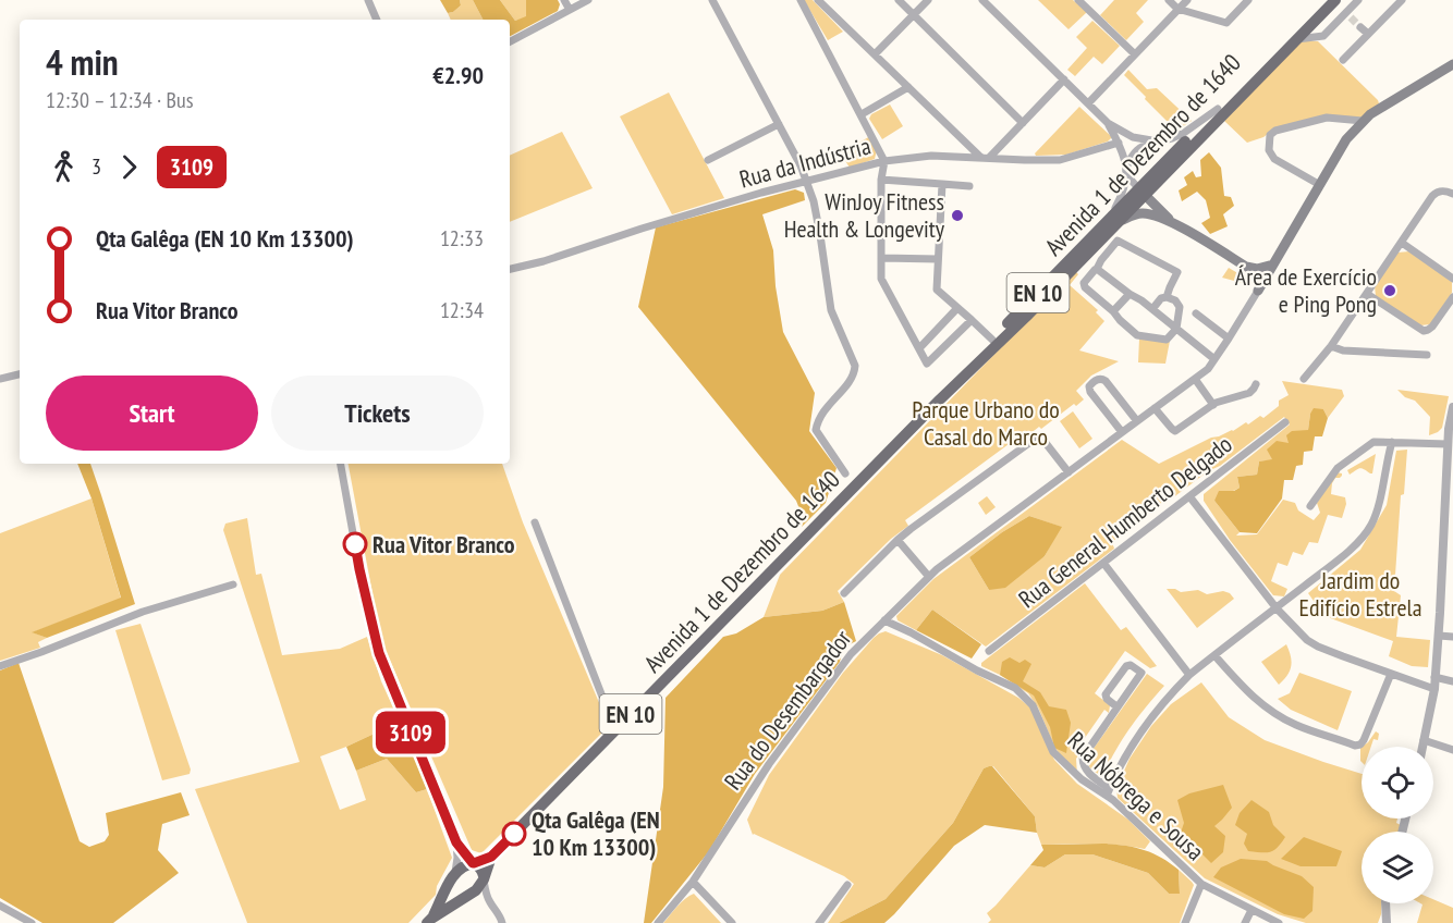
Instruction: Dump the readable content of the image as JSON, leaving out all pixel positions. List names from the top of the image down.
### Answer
{
  "streets": {
    "main road": ["Avenida 1 de Dezembro de 1640", "EN 10", "Rua do Desembargador"],
    "street": ["Rua da Indústria", "Rua General Humberto Delgado", "Rua Nóbrega e Sousa"]
  },
  "crossings": [
    ["Rua do Desembargador", "Rua Nóbrega e Sousa"]
  ],
  "parks": ["Parque Urbano do Casal do Marco", "Jardim do Edifício Estrela"],
  "places": [
    "WinJoy Fitness Health & Longevity",
    "Área de Exercício e Ping Pong",
    "Rua Vitor Branco",
    "Qta Galêga (EN 10 Km 13300)"
  ],
  "lines": ["bus line 3109"],
  "page": {
    "on_map": "3109",
    "heading": ["4 min", "12:30 – 12:34 · Bus", "€2.90"],
    "legs": ["3", "3109"],
    "list": [
      {
        "name": "Qta Galêga (EN 10 Km 13300)",
        "value": "12:33"
      },
      {
        "name": "Rua Vitor Branco",
        "value": "12:34"
      }
    ],
    "buttons": ["Start", "Tickets"]
  }
}
